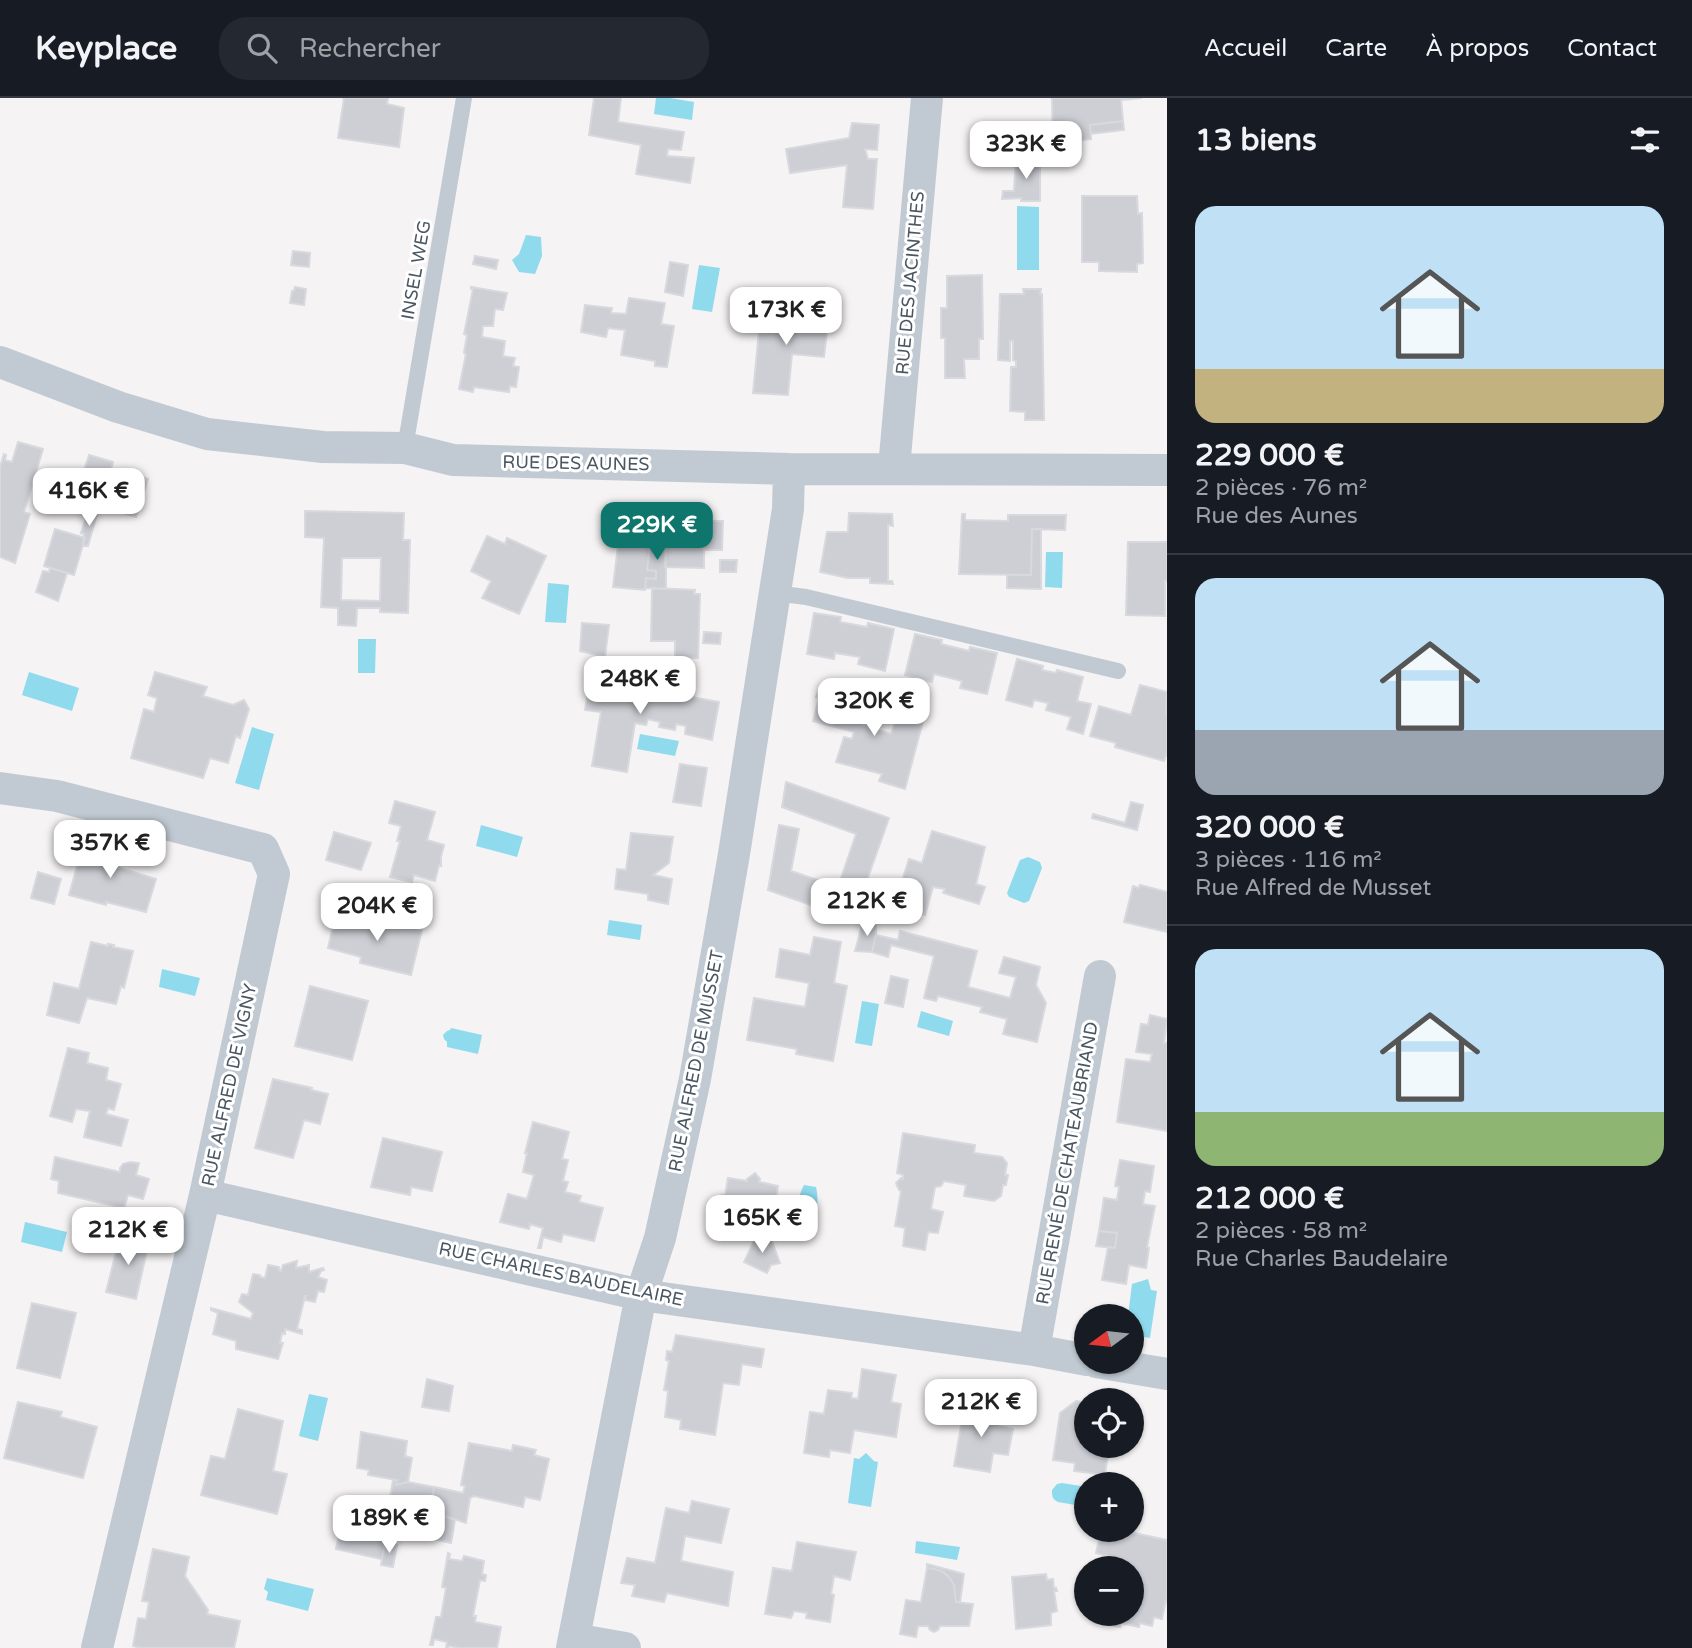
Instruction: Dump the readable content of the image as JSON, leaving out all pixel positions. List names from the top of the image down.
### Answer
{
  "streets": {
    "street": [
      "RUE DES JACINTHES",
      "RUE DES AUNES",
      "RUE ALFRED DE MUSSET",
      "RUE ALFRED DE VIGNY",
      "RUE RENÉ DE CHATEAUBRIAND",
      "RUE CHARLES BAUDELAIRE"
    ],
    "lane": ["INSEL WEG"]
  },
  "crossings": [
    ["INSEL WEG", "RUE DES AUNES"],
    ["RUE DES JACINTHES", "RUE DES AUNES"],
    ["RUE DES AUNES", "RUE ALFRED DE MUSSET"],
    ["RUE ALFRED DE MUSSET", "RUE CHARLES BAUDELAIRE"],
    ["RUE ALFRED DE VIGNY", "RUE CHARLES BAUDELAIRE"],
    ["RUE RENÉ DE CHATEAUBRIAND", "RUE CHARLES BAUDELAIRE"]
  ],
  "north": "left",
  "page": {
    "header": "Keyplace",
    "search": "Rechercher",
    "nav": [
      "Accueil",
      "Carte",
      "À propos",
      "Contact"
    ],
    "heading": "13 biens",
    "price": [
      "323K €",
      "173K €",
      "416K €",
      "229K €",
      "248K €",
      "320K €",
      "357K €",
      "212K €",
      "204K €",
      "165K €",
      "212K €",
      "212K €",
      "189K €"
    ],
    "list": [
      {
        "name": "229 000 €",
        "note": "2 pièces · 76 m² · Rue des Aunes"
      },
      {
        "name": "320 000 €",
        "note": "3 pièces · 116 m² · Rue Alfred de Musset"
      },
      {
        "name": "212 000 €",
        "note": "2 pièces · 58 m² · Rue Charles Baudelaire"
      }
    ],
    "map_buttons": ["+", "−"]
  }
}
